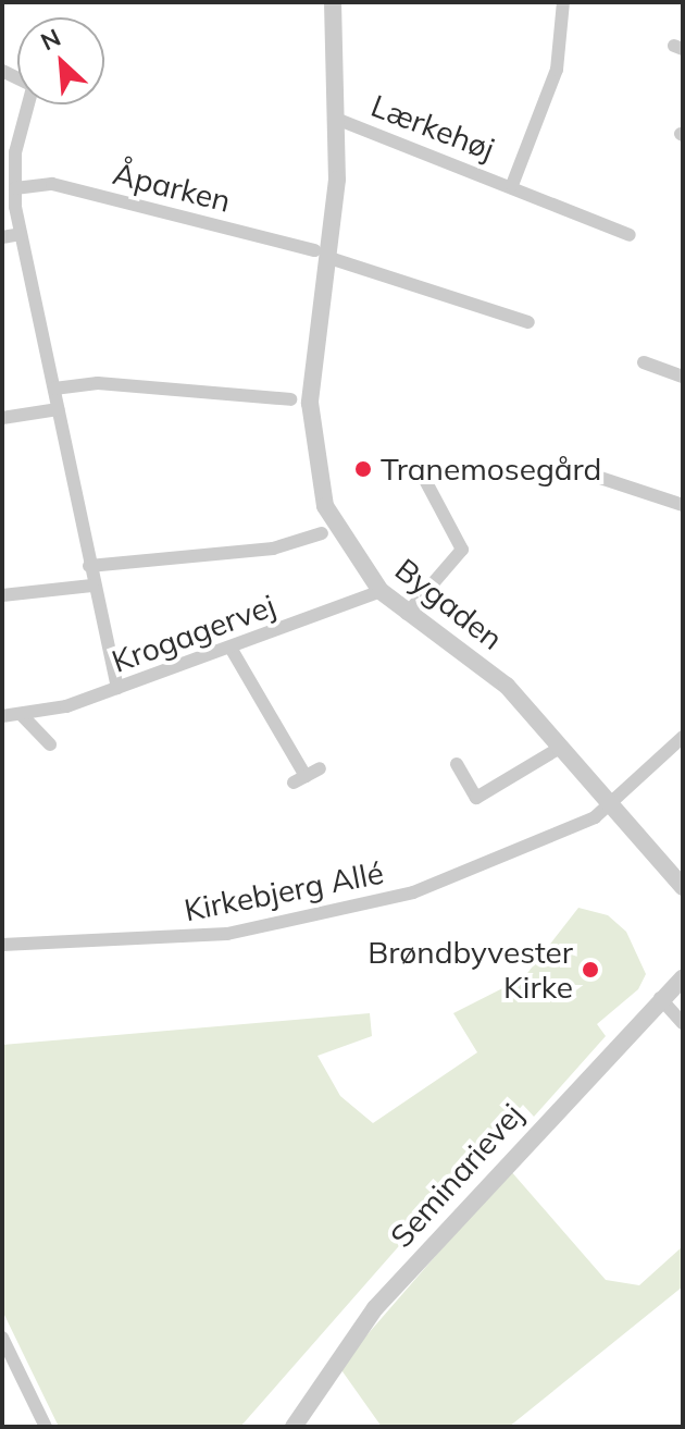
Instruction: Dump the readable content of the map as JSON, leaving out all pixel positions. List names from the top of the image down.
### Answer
{
  "streets": {
    "street": [
      "Lærkehøj",
      "Åparken",
      "Bygaden",
      "Krogagervej",
      "Kirkebjerg Allé",
      "Seminarievej"
    ]
  },
  "crossings": [
    ["Lærkehøj", "Bygaden"],
    ["Åparken", "Bygaden"],
    ["Bygaden", "Krogagervej"],
    ["Bygaden", "Kirkebjerg Allé"]
  ],
  "places": ["Tranemosegård", "Brøndbyvester Kirke"],
  "north": "top left"
}
